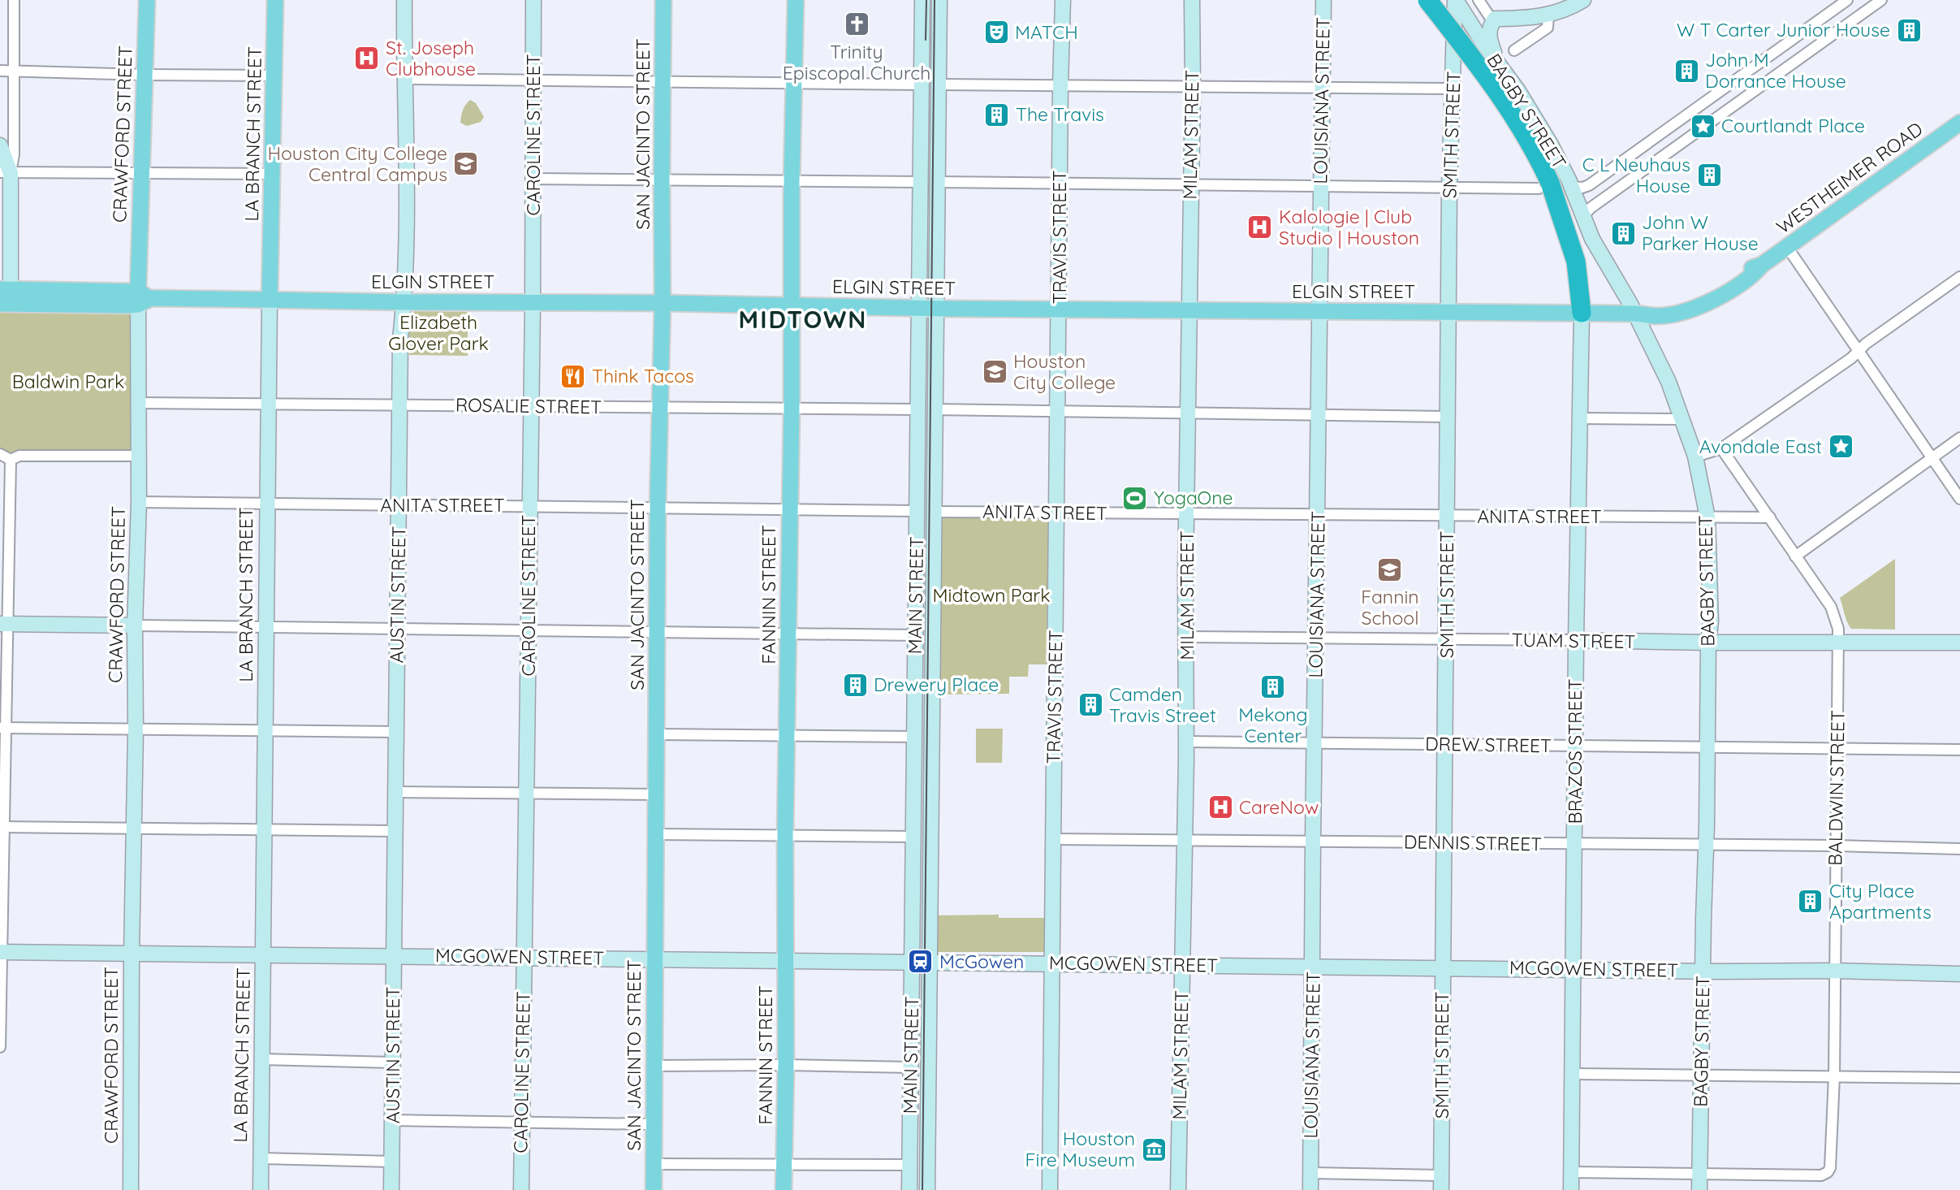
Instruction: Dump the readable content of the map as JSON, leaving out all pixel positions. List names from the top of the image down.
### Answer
{
  "streets": {
    "main road": [
      "LOUISIANA STREET",
      "BAGBY STREET",
      "CRAWFORD STREET",
      "LA BRANCH STREET",
      "SAN JACINTO STREET",
      "CAROLINE STREET",
      "MILAM STREET",
      "SMITH STREET",
      "WESTHEIMER ROAD",
      "TRAVIS STREET",
      "ELGIN STREET",
      "AUSTIN STREET",
      "FANNIN STREET",
      "MAIN STREET",
      "TUAM STREET",
      "BRAZOS STREET",
      "MCGOWEN STREET"
    ],
    "street": [
      "ROSALIE STREET",
      "ANITA STREET",
      "DREW STREET",
      "BALDWIN STREET",
      "DENNIS STREET"
    ]
  },
  "crossings": [
    ["LOUISIANA STREET", "ELGIN STREET"],
    ["LOUISIANA STREET", "ANITA STREET"],
    ["LOUISIANA STREET", "TUAM STREET"],
    ["LOUISIANA STREET", "DREW STREET"],
    ["LOUISIANA STREET", "DENNIS STREET"],
    ["LOUISIANA STREET", "MCGOWEN STREET"],
    ["BAGBY STREET", "SMITH STREET"],
    ["BAGBY STREET", "WESTHEIMER ROAD"],
    ["BAGBY STREET", "ELGIN STREET"],
    ["BAGBY STREET", "ANITA STREET"],
    ["BAGBY STREET", "TUAM STREET"],
    ["BAGBY STREET", "DREW STREET"],
    ["BAGBY STREET", "BALDWIN STREET"],
    ["BAGBY STREET", "DENNIS STREET"],
    ["BAGBY STREET", "MCGOWEN STREET"],
    ["CRAWFORD STREET", "ELGIN STREET"],
    ["CRAWFORD STREET", "ROSALIE STREET"],
    ["CRAWFORD STREET", "ANITA STREET"],
    ["CRAWFORD STREET", "MCGOWEN STREET"],
    ["LA BRANCH STREET", "ELGIN STREET"],
    ["LA BRANCH STREET", "ROSALIE STREET"],
    ["LA BRANCH STREET", "ANITA STREET"],
    ["LA BRANCH STREET", "MCGOWEN STREET"],
    ["SAN JACINTO STREET", "ELGIN STREET"],
    ["SAN JACINTO STREET", "ROSALIE STREET"],
    ["SAN JACINTO STREET", "ANITA STREET"],
    ["SAN JACINTO STREET", "MCGOWEN STREET"],
    ["CAROLINE STREET", "ELGIN STREET"],
    ["CAROLINE STREET", "ROSALIE STREET"],
    ["CAROLINE STREET", "ANITA STREET"],
    ["CAROLINE STREET", "MCGOWEN STREET"],
    ["MILAM STREET", "ELGIN STREET"],
    ["MILAM STREET", "ANITA STREET"],
    ["MILAM STREET", "TUAM STREET"],
    ["MILAM STREET", "DREW STREET"],
    ["MILAM STREET", "DENNIS STREET"],
    ["MILAM STREET", "MCGOWEN STREET"],
    ["SMITH STREET", "ELGIN STREET"],
    ["SMITH STREET", "ANITA STREET"],
    ["SMITH STREET", "TUAM STREET"],
    ["SMITH STREET", "DREW STREET"],
    ["SMITH STREET", "DENNIS STREET"],
    ["SMITH STREET", "MCGOWEN STREET"],
    ["WESTHEIMER ROAD", "ELGIN STREET"],
    ["TRAVIS STREET", "ELGIN STREET"],
    ["TRAVIS STREET", "ANITA STREET"],
    ["TRAVIS STREET", "DENNIS STREET"],
    ["TRAVIS STREET", "MCGOWEN STREET"],
    ["ELGIN STREET", "AUSTIN STREET"],
    ["ELGIN STREET", "FANNIN STREET"],
    ["ELGIN STREET", "MAIN STREET"],
    ["ELGIN STREET", "BRAZOS STREET"],
    ["ROSALIE STREET", "AUSTIN STREET"],
    ["ROSALIE STREET", "FANNIN STREET"],
    ["ROSALIE STREET", "MAIN STREET"],
    ["ANITA STREET", "AUSTIN STREET"],
    ["ANITA STREET", "FANNIN STREET"],
    ["ANITA STREET", "MAIN STREET"],
    ["ANITA STREET", "BRAZOS STREET"],
    ["ANITA STREET", "BALDWIN STREET"],
    ["AUSTIN STREET", "MCGOWEN STREET"],
    ["FANNIN STREET", "MCGOWEN STREET"],
    ["MAIN STREET", "MCGOWEN STREET"],
    ["TUAM STREET", "BRAZOS STREET"],
    ["TUAM STREET", "BALDWIN STREET"],
    ["DREW STREET", "BRAZOS STREET"],
    ["DREW STREET", "BALDWIN STREET"],
    ["BRAZOS STREET", "DENNIS STREET"],
    ["BRAZOS STREET", "MCGOWEN STREET"],
    ["BALDWIN STREET", "DENNIS STREET"],
    ["BALDWIN STREET", "MCGOWEN STREET"]
  ],
  "districts": ["MIDTOWN"],
  "parks": ["Elizabeth Glover Park", "Baldwin Park", "Midtown Park"],
  "places": {
    "church": ["Trinity Episcopal Church"],
    "building": [
      "W T Carter Junior House",
      "John M Dorrance House",
      "The Travis",
      "C L Neuhaus House",
      "John W Parker House",
      "Drewery Place",
      "Mekong Center",
      "Camden Travis Street",
      "City Place Apartments"
    ],
    "theatre": ["MATCH"],
    "hospital": ["St. Joseph Clubhouse", "Kalologie | Club Studio | Houston", "CareNow"],
    "place": ["Courtlandt Place", "Avondale East"],
    "school or university": ["Houston City College Central Campus", "Houston City College", "Fannin School"],
    "restaurant": ["Think Tacos"],
    "sports": ["YogaOne"],
    "station": ["McGowen"],
    "museum": ["Houston Fire Museum"]
  }
}
